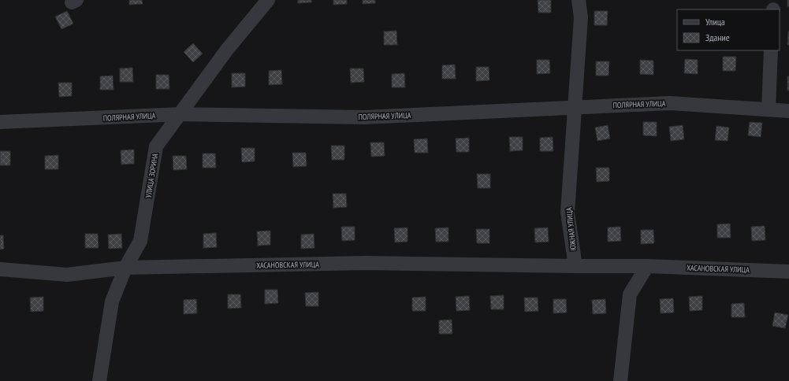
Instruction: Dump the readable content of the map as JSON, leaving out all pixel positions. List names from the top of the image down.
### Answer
{
  "streets": {
    "street": [
      "ПОЛЯРНАЯ УЛИЦА",
      "УЛИЦА ЗОРИНА",
      "ЮЖНАЯ УЛИЦА",
      "ХАСАНОВСКАЯ УЛИЦА"
    ]
  },
  "crossings": [
    ["ПОЛЯРНАЯ УЛИЦА", "УЛИЦА ЗОРИНА"],
    ["ПОЛЯРНАЯ УЛИЦА", "ЮЖНАЯ УЛИЦА"],
    ["УЛИЦА ЗОРИНА", "ХАСАНОВСКАЯ УЛИЦА"],
    ["ЮЖНАЯ УЛИЦА", "ХАСАНОВСКАЯ УЛИЦА"]
  ],
  "legend": ["Улица", "Здание"]
}
